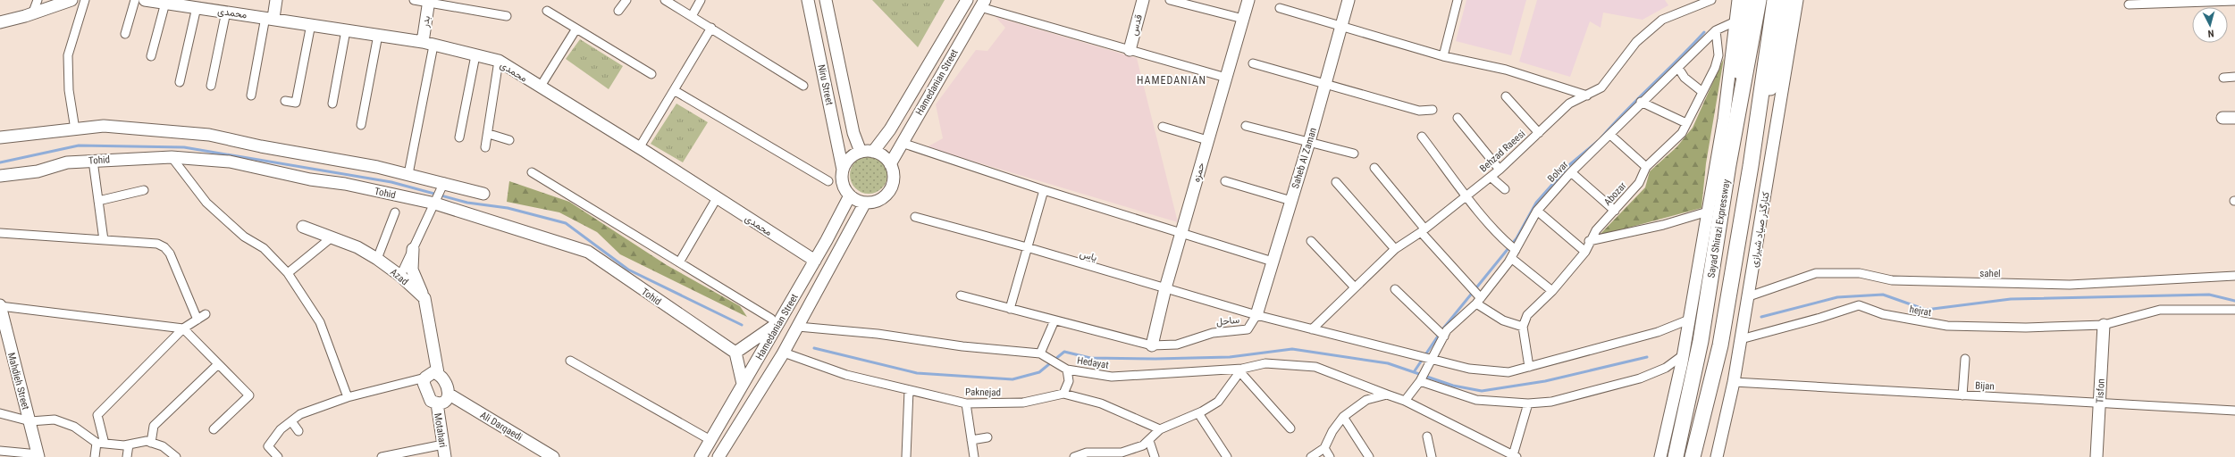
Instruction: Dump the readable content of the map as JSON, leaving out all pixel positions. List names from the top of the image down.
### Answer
{
  "streets": {
    "highway": ["Sayad Shirazi Expressway"],
    "street": [
      "محمدی",
      "بدر",
      "قدس",
      "Hamedanian Street",
      "Niru Street",
      "Behzad Raeesi",
      "Saheb Al Zaman",
      "Tohid",
      "Bolvar",
      "حمزه",
      "Abozar",
      "کنارگذر صیاد شیرازی",
      "یاس",
      "sahel",
      "Azad",
      "hejrat",
      "ساحل",
      "Hedayat",
      "Mahdieh Street",
      "Bijan",
      "Tisfon",
      "Paknejad",
      "Ali Darqaedi",
      "Motahari"
    ]
  },
  "crossings": [
    ["محمدی", "بدر"],
    ["محمدی", "Hamedanian Street"],
    ["Hamedanian Street", "Niru Street"],
    ["Hamedanian Street", "Hedayat"],
    ["Hamedanian Street", "Paknejad"],
    ["Saheb Al Zaman", "یاس"],
    ["Saheb Al Zaman", "ساحل"],
    ["Bolvar", "Abozar"],
    ["Bolvar", "Hedayat"],
    ["حمزه", "یاس"],
    ["حمزه", "ساحل"],
    ["کنارگذر صیاد شیرازی", "sahel"],
    ["کنارگذر صیاد شیرازی", "hejrat"],
    ["کنارگذر صیاد شیرازی", "Bijan"],
    ["یاس", "ساحل"],
    ["hejrat", "Tisfon"],
    ["Bijan", "Tisfon"],
    ["Ali Darqaedi", "Motahari"]
  ],
  "districts": ["HAMEDANIAN"],
  "north": "bottom"
}
